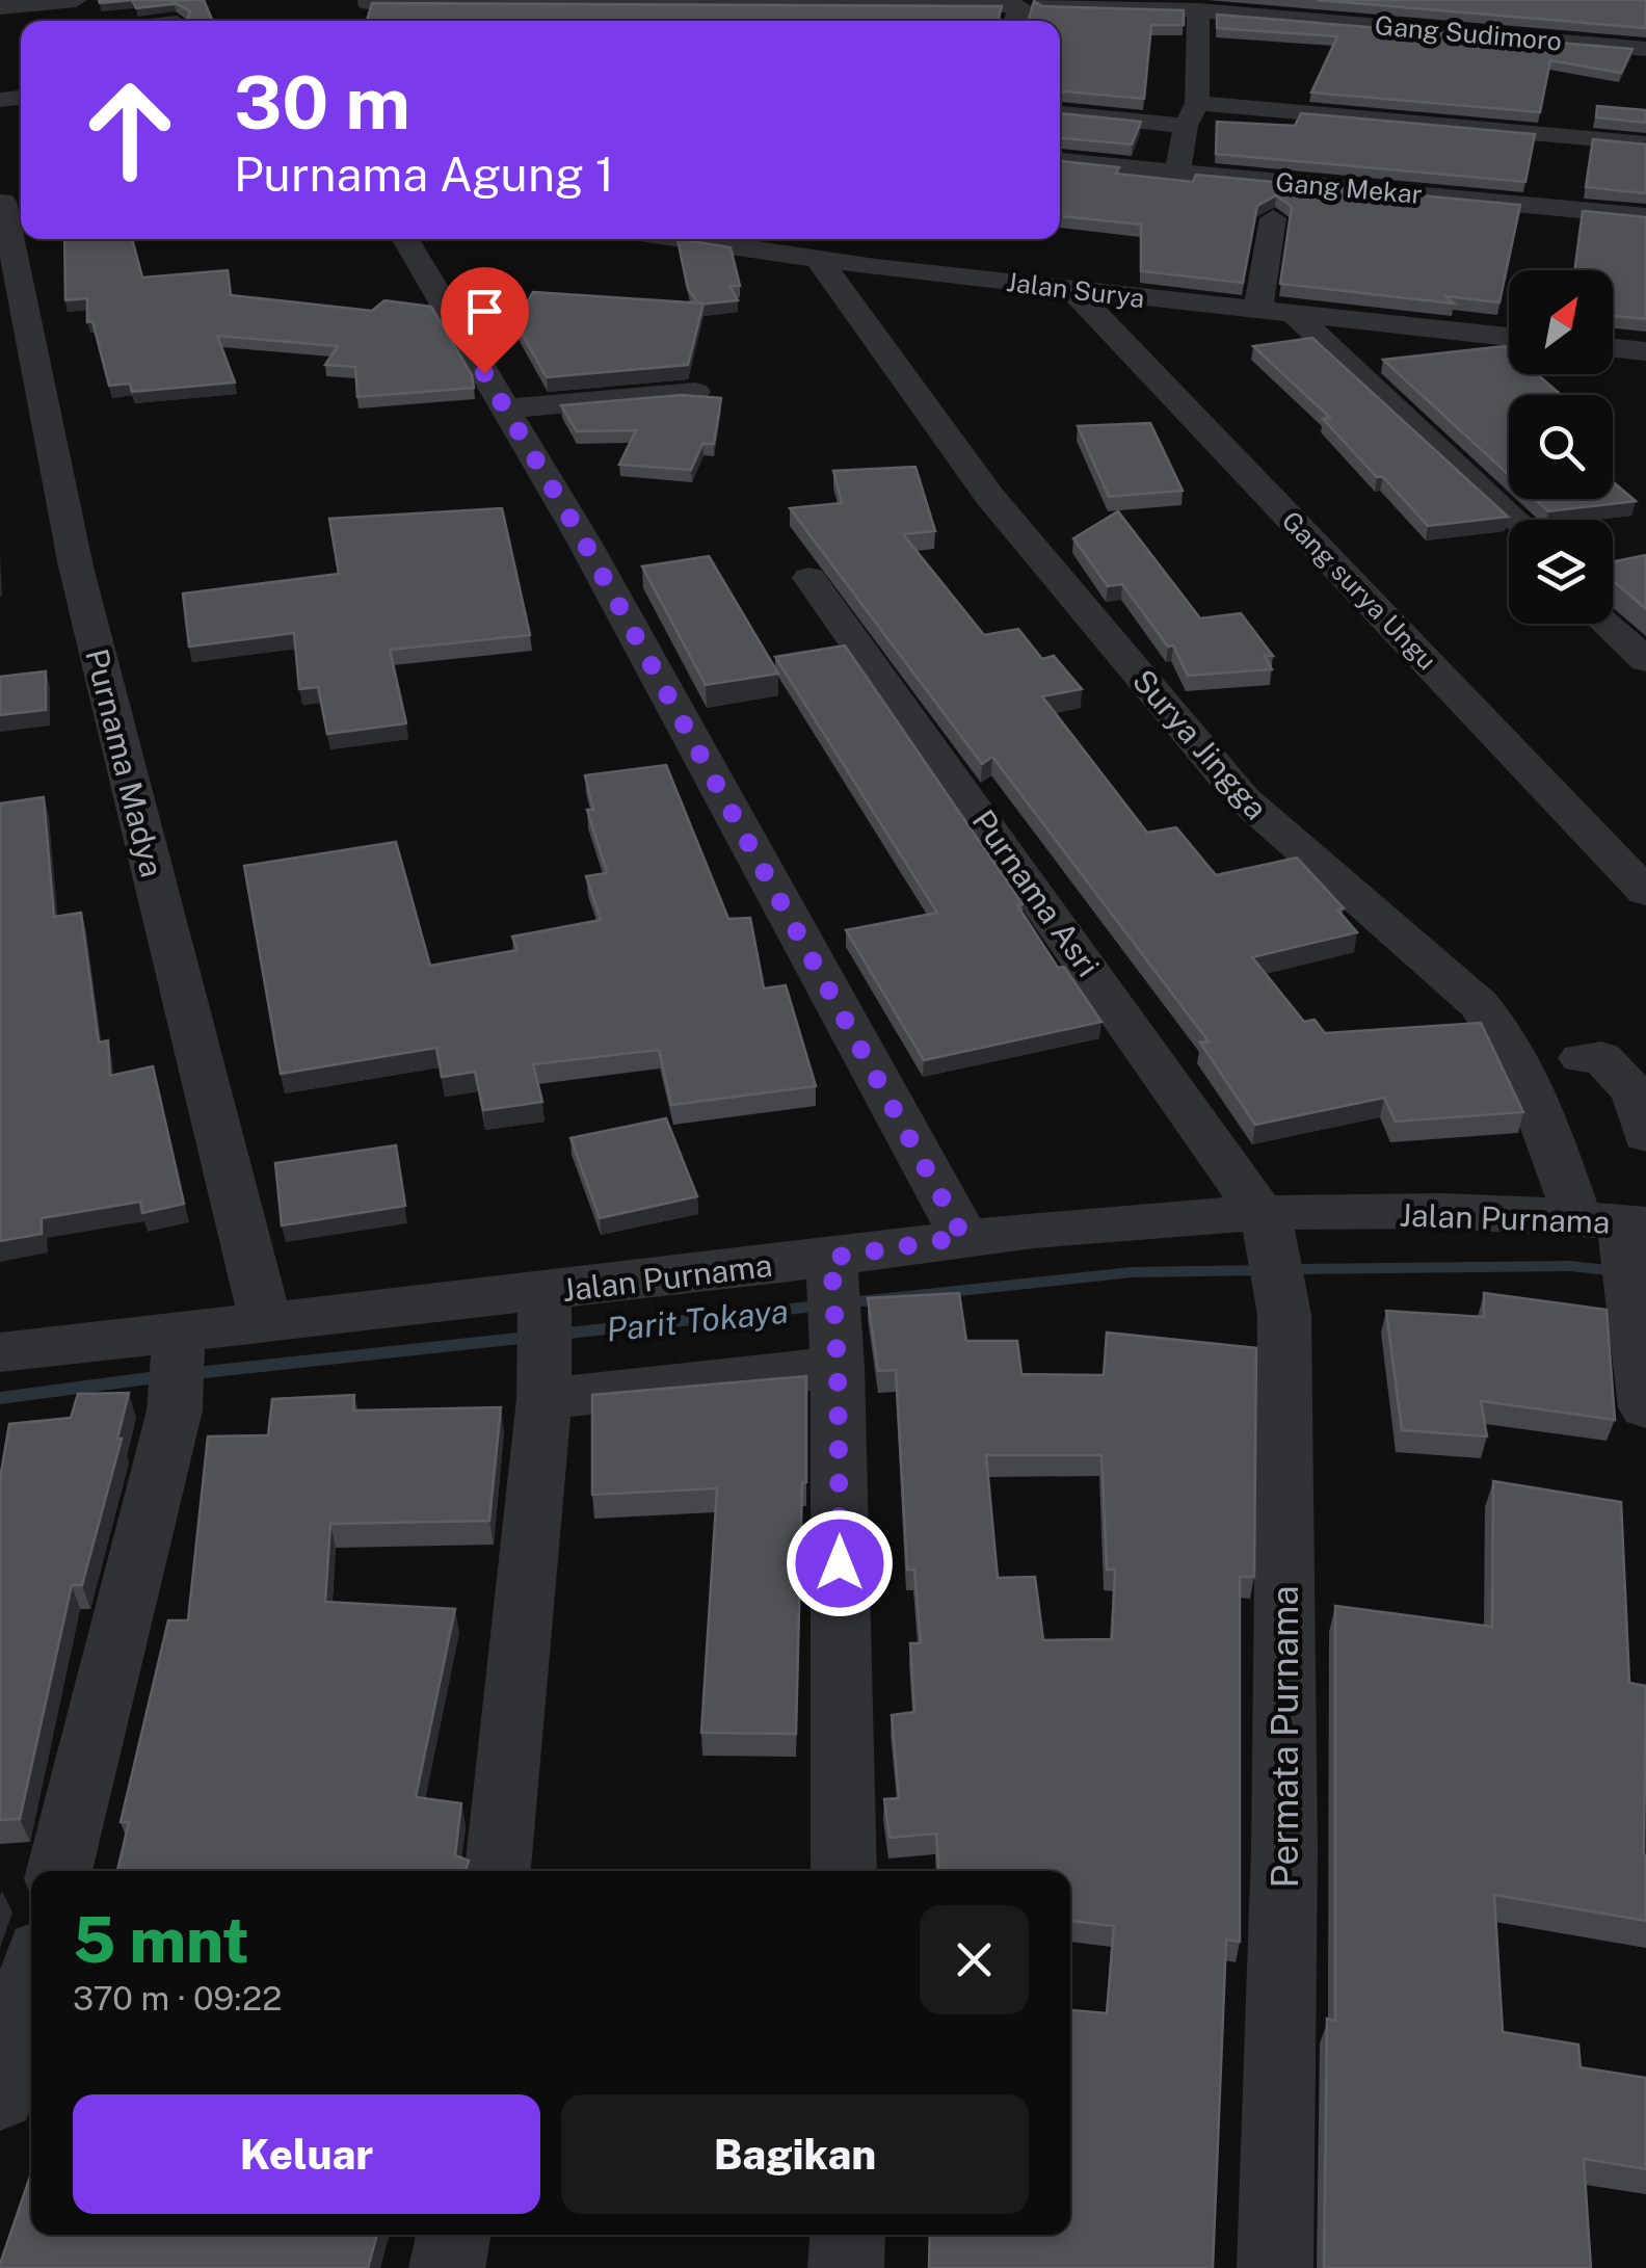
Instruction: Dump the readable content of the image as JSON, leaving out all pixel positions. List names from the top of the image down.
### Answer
{
  "streets": {
    "street": [
      "Gang Sudimoro",
      "Gang Mekar",
      "Jalan Surya",
      "Gang surya Ungu",
      "Surya Jingga",
      "Purnama Madya",
      "Purnama Asri",
      "Jalan Purnama",
      "Permata Purnama"
    ]
  },
  "crossings": [
    ["Jalan Surya", "Gang surya Ungu"],
    ["Jalan Surya", "Surya Jingga"],
    ["Surya Jingga", "Jalan Purnama"],
    ["Purnama Madya", "Jalan Purnama"],
    ["Purnama Asri", "Jalan Purnama"],
    ["Purnama Asri", "Permata Purnama"],
    ["Jalan Purnama", "Permata Purnama"]
  ],
  "water": ["Parit Tokaya"],
  "north": "top right",
  "page": {
    "turn": ["30 m", "Purnama Agung 1"],
    "heading": ["5 mnt", "370 m · 09:22"],
    "buttons": ["Keluar", "Bagikan"]
  }
}
